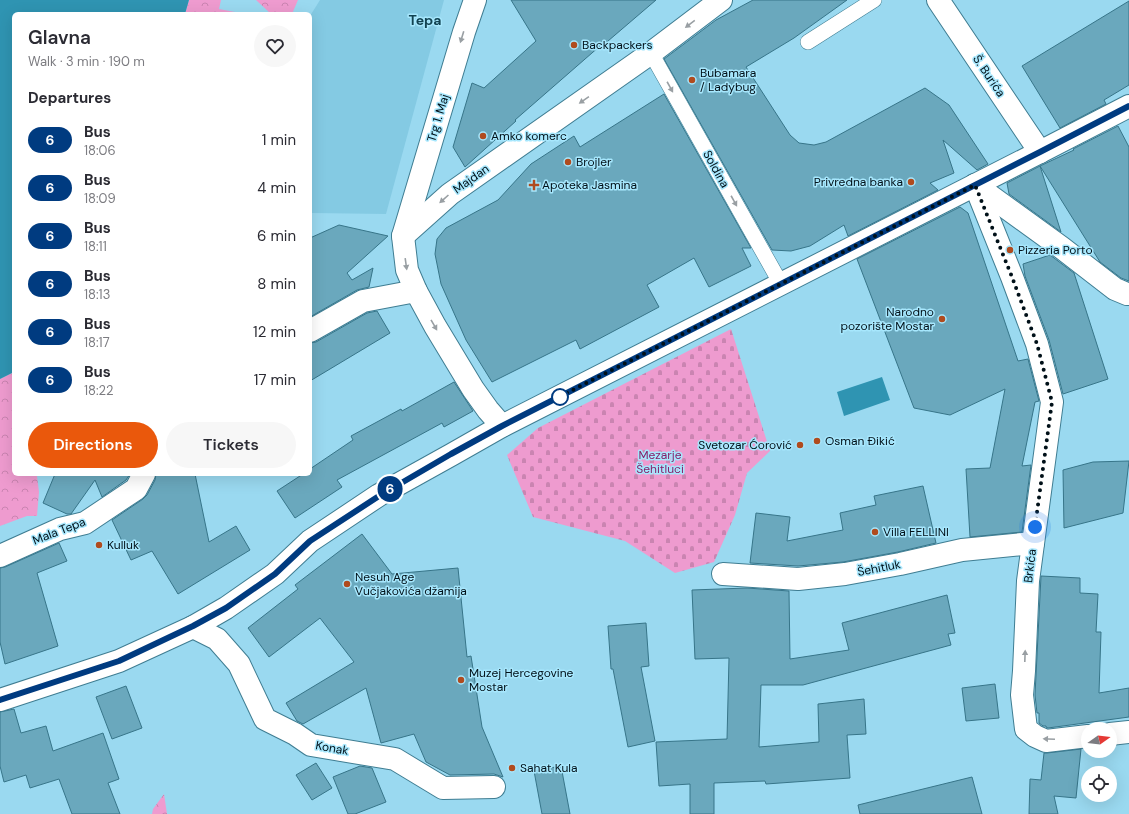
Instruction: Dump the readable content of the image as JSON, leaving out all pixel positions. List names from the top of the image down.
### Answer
{
  "streets": {
    "street": [
      "Š. Burića",
      "Trg 1. Maj",
      "Majdan",
      "Mala Tepa",
      "Brkića",
      "Šehitluk",
      "Konak"
    ],
    "lane": ["Soldina"]
  },
  "crossings": [
    ["Trg 1. Maj", "Majdan"],
    ["Soldina", "Majdan"],
    ["Brkića", "Šehitluk"]
  ],
  "one_way": ["Trg 1. Maj", "Soldina", "Majdan"],
  "districts": ["Tepa"],
  "parks": ["Mezarje Šehitluci"],
  "places": {
    "other": [
      "Backpackers",
      "Bubamara / Ladybug",
      "Amko komerc",
      "Brojler",
      "Privredna banka",
      "Pizzeria Porto",
      "Narodno pozorište Mostar",
      "Osman Đikić",
      "Svetozar Ćorović",
      "Villa FELLINI",
      "Kulluk",
      "Nesuh Age Vučjakovića džamija",
      "Muzej Hercegovine Mostar",
      "Sahat Kula"
    ],
    "health": ["Apoteka Jasmina"]
  },
  "lines": ["bus line 6"],
  "north": "right",
  "page": {
    "on_map": "6",
    "heading": [
      ["Glavna", "Walk · 3 min · 190 m"],
      "Departures"
    ],
    "list": [
      {
        "mark": "6",
        "name": "Bus",
        "note": "18:06",
        "value": "1 min"
      },
      {
        "mark": "6",
        "name": "Bus",
        "note": "18:09",
        "value": "4 min"
      },
      {
        "mark": "6",
        "name": "Bus",
        "note": "18:11",
        "value": "6 min"
      },
      {
        "mark": "6",
        "name": "Bus",
        "note": "18:13",
        "value": "8 min"
      },
      {
        "mark": "6",
        "name": "Bus",
        "note": "18:17",
        "value": "12 min"
      },
      {
        "mark": "6",
        "name": "Bus",
        "note": "18:22",
        "value": "17 min"
      }
    ],
    "buttons": ["Directions", "Tickets"]
  }
}
